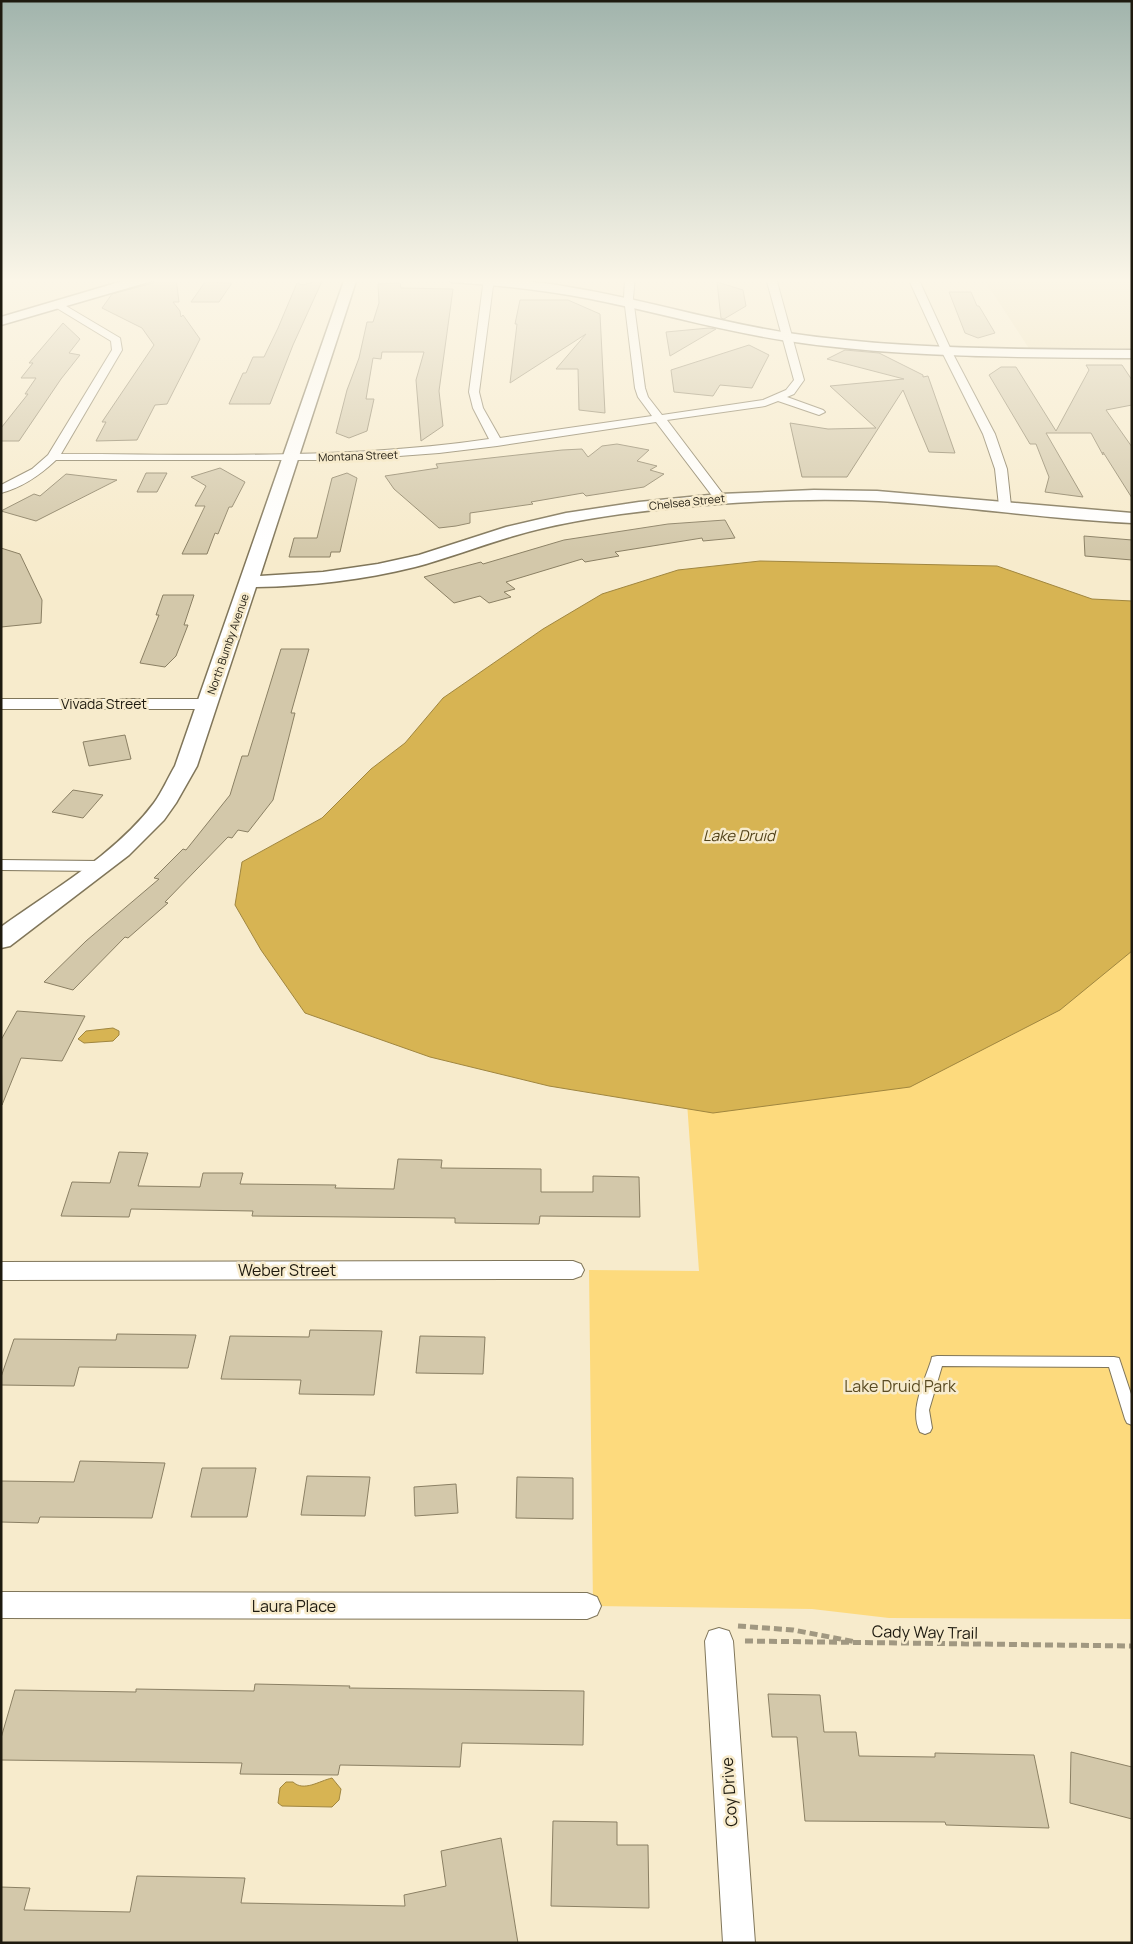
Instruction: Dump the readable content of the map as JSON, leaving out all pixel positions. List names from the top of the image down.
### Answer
{
  "streets": {
    "street": [
      "Montana Street",
      "Chelsea Street",
      "North Bumby Avenue",
      "Vivada Street",
      "Weber Street",
      "Laura Place",
      "Coy Drive"
    ],
    "path": ["Cady Way Trail"]
  },
  "crossings": [
    ["Montana Street", "North Bumby Avenue"],
    ["Chelsea Street", "North Bumby Avenue"],
    ["North Bumby Avenue", "Vivada Street"],
    ["Cady Way Trail", "Coy Drive"]
  ],
  "water": ["Lake Druid"],
  "parks": ["Lake Druid Park"]
}
